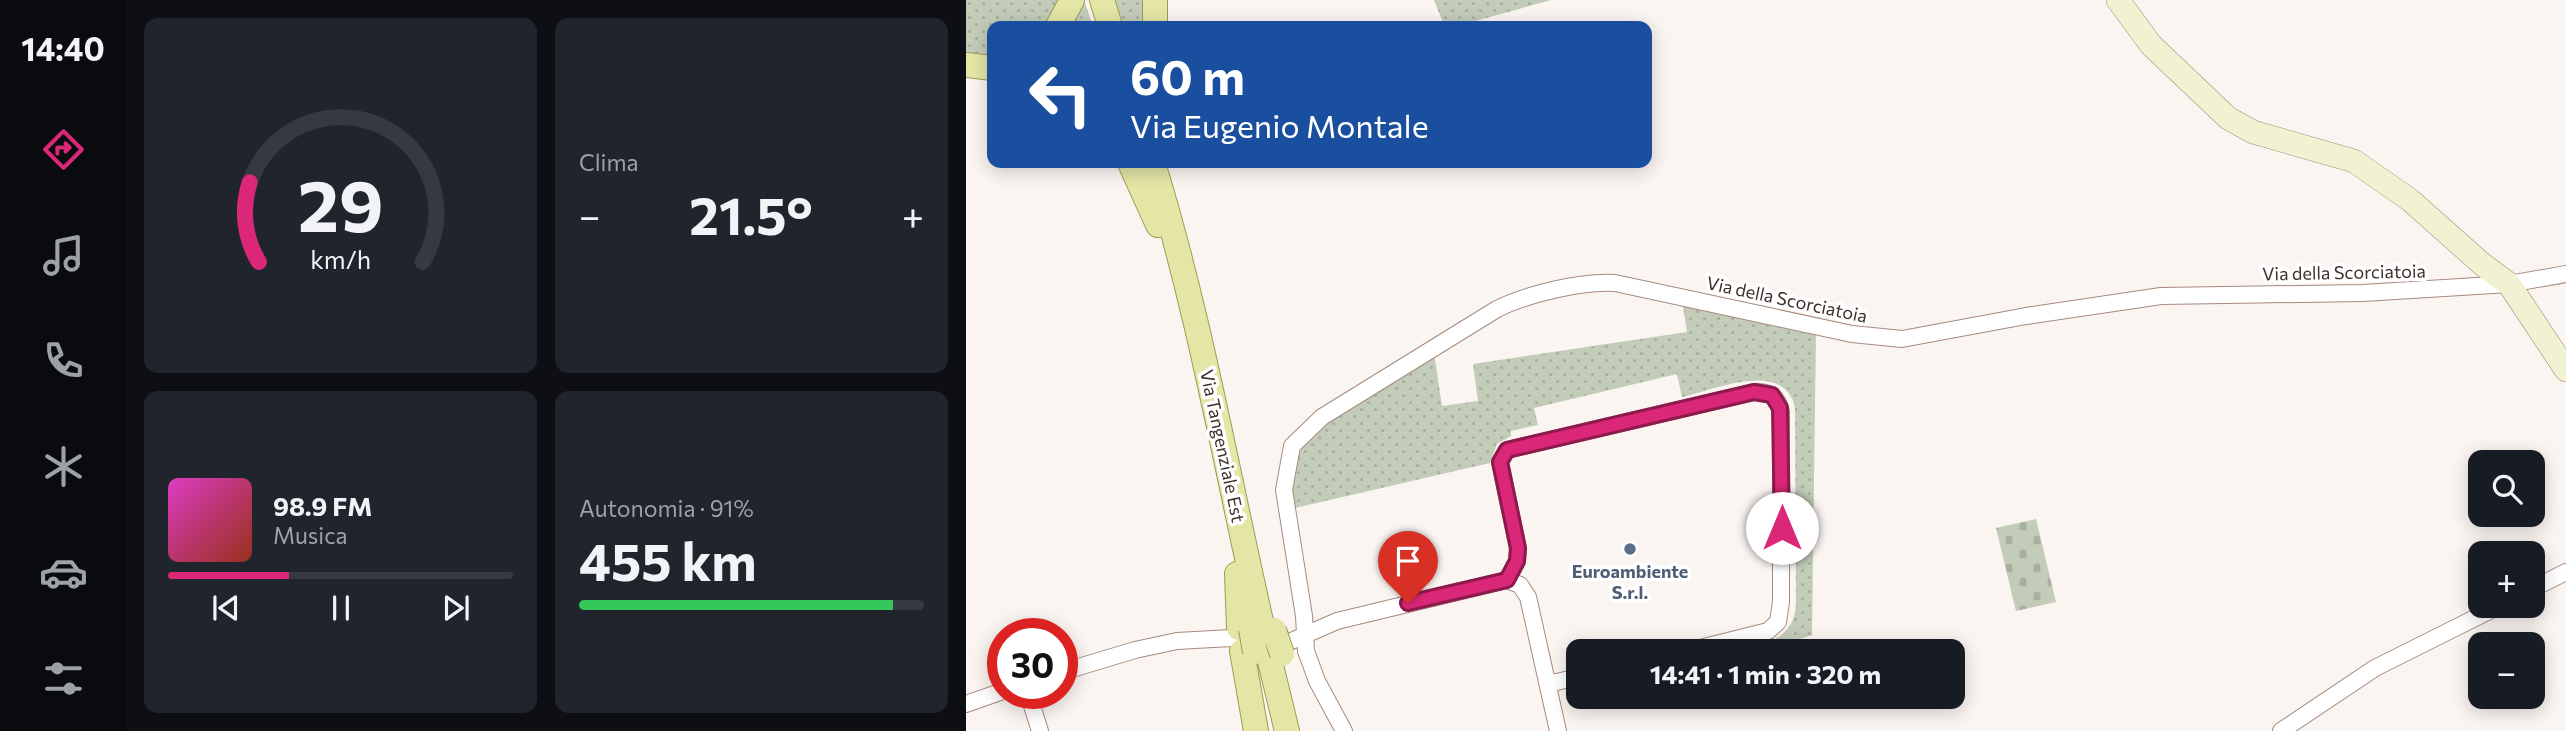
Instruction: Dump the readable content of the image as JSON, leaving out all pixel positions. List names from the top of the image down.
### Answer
{
  "streets": {
    "main road": ["Via Tangenziale Est"],
    "street": ["Via della Scorciatoia"]
  },
  "places": ["Euroambiente S.r.l."],
  "page": {
    "tabs": "14:40",
    "tile": [
      "Clima",
      ["Autonomia · 91%", "455 km"]
    ],
    "turn": ["60 m", "Via Eugenio Montale"],
    "heat": ["−", "21.5°", "+"],
    "map_buttons": ["+", "−"],
    "song": ["98.9 FM", "Musica"],
    "limit": "30",
    "trip": "14:41 · 1 min · 320 m",
    "gauge": ["29", "km/h"]
  }
}
